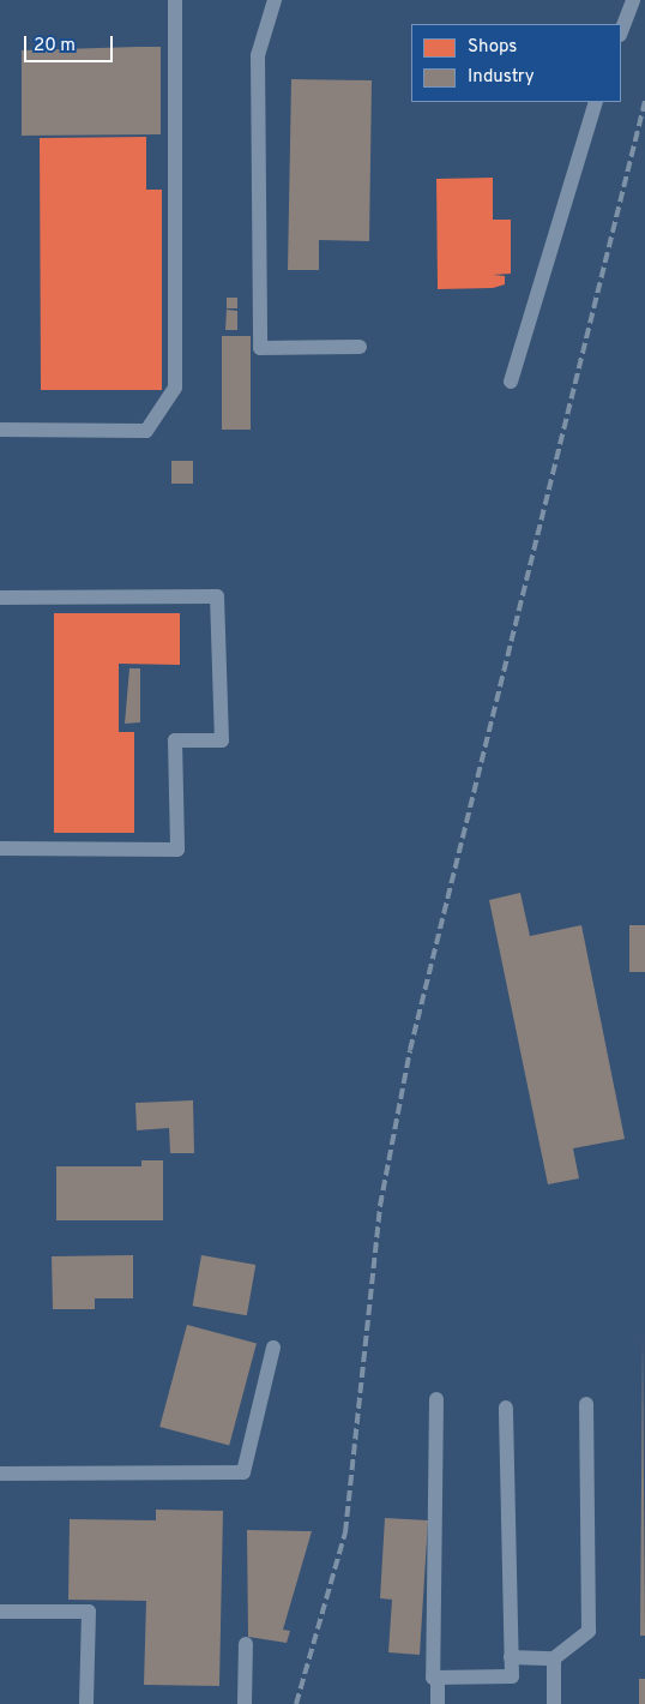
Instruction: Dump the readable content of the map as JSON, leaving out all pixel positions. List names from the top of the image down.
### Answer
{
  "legend": ["Shops", "Industry"],
  "scale_bar": "20 m"
}
